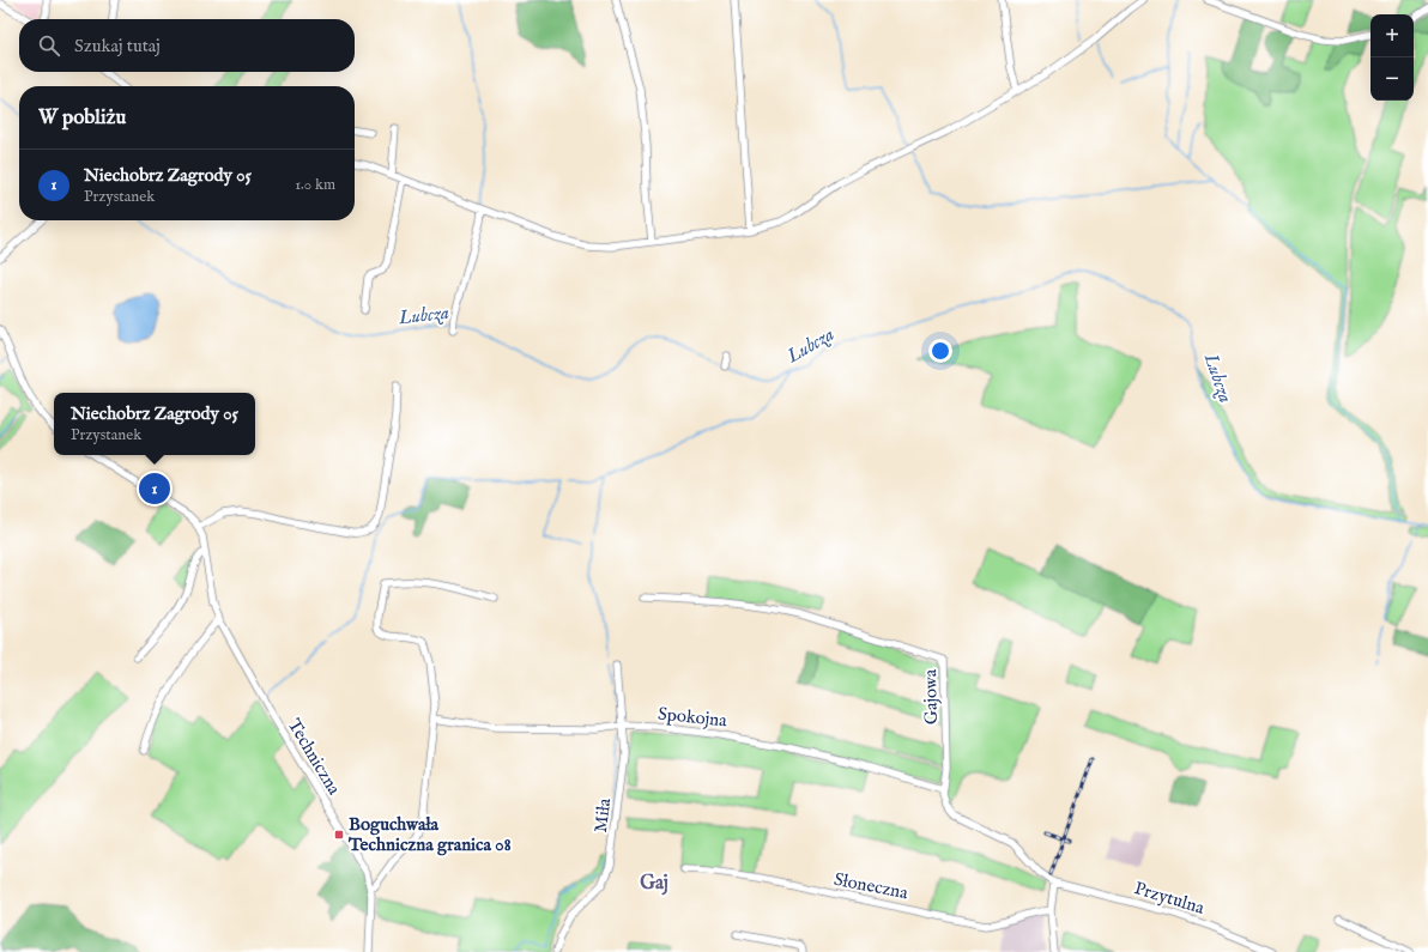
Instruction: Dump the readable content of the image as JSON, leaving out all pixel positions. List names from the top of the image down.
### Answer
{
  "streets": {
    "street": [
      "Gajowa",
      "Spokojna",
      "Techniczna",
      "Miła",
      "Słoneczna",
      "Przytulna"
    ]
  },
  "crossings": [
    ["Gajowa", "Spokojna"],
    ["Gajowa", "Przytulna"],
    ["Spokojna", "Miła"]
  ],
  "districts": ["Gaj"],
  "water": ["Lubcza"],
  "places": {
    "transit": ["Boguchwała Techniczna granica 08"]
  },
  "page": {
    "map_buttons": ["+", "−"],
    "search": "Szukaj tutaj",
    "heading": "W pobliżu",
    "list": [
      {
        "mark": "1",
        "name": "Niechobrz Zagrody 05",
        "note": "Przystanek",
        "value": "1.0 km"
      }
    ],
    "popup": ["Niechobrz Zagrody 05", "Przystanek"],
    "pins": "1"
  }
}
